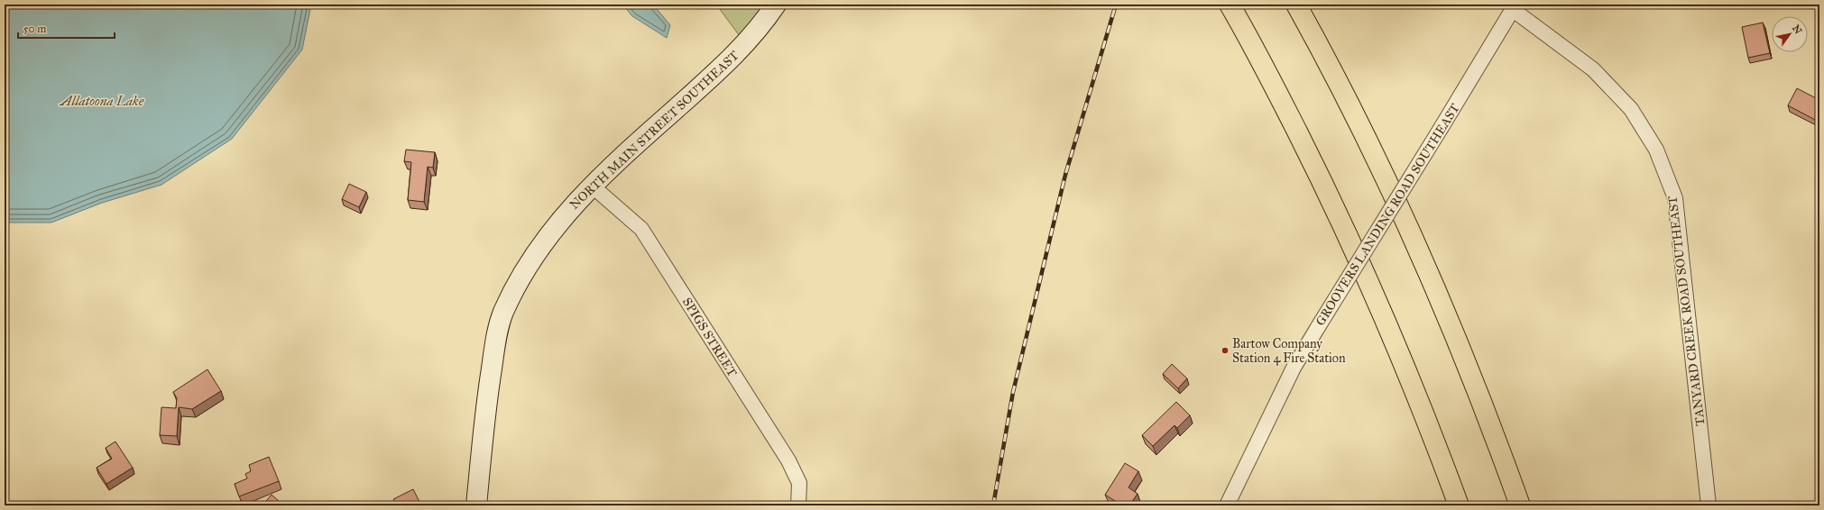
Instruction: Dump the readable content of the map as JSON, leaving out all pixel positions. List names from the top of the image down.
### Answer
{
  "streets": {
    "street": [
      "NORTH MAIN STREET SOUTHEAST",
      "GROOVERS LANDING ROAD SOUTHEAST",
      "TANYARD CREEK ROAD SOUTHEAST",
      "SPIGS STREET"
    ]
  },
  "crossings": [
    ["NORTH MAIN STREET SOUTHEAST", "SPIGS STREET"],
    ["GROOVERS LANDING ROAD SOUTHEAST", "TANYARD CREEK ROAD SOUTHEAST"]
  ],
  "water": ["Allatoona Lake"],
  "places": ["Bartow Company Station 4 Fire Station"],
  "scale_bar": "50 m",
  "north": "top right"
}
